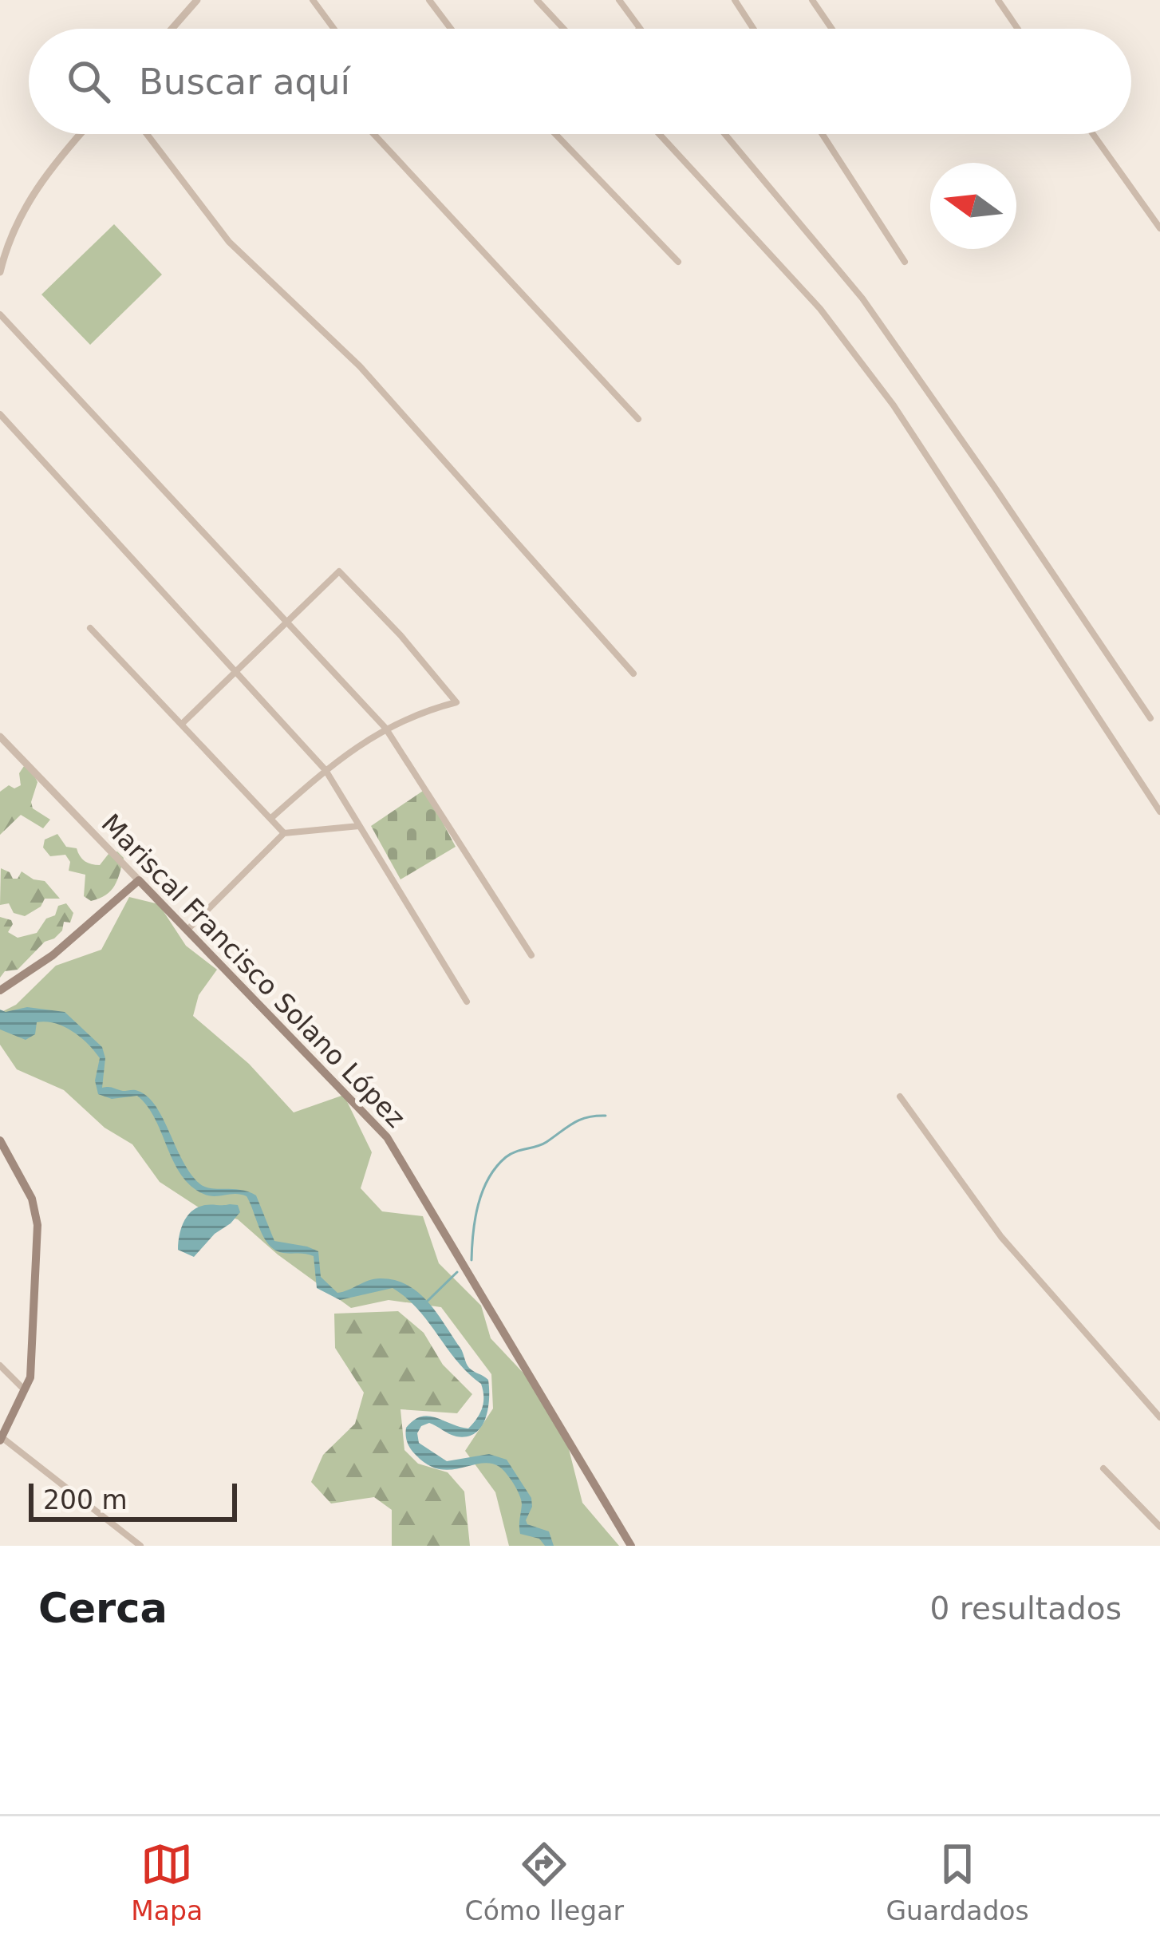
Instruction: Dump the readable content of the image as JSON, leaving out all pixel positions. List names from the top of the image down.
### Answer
{
  "streets": {
    "main road": ["Mariscal Francisco Solano López"]
  },
  "scale_bar": "200 m",
  "north": "left",
  "page": {
    "search": "Buscar aquí",
    "scale": "200 m",
    "heading": ["Cerca", "0 resultados"],
    "nav": ["Mapa", "Cómo llegar", "Guardados"]
  }
}
